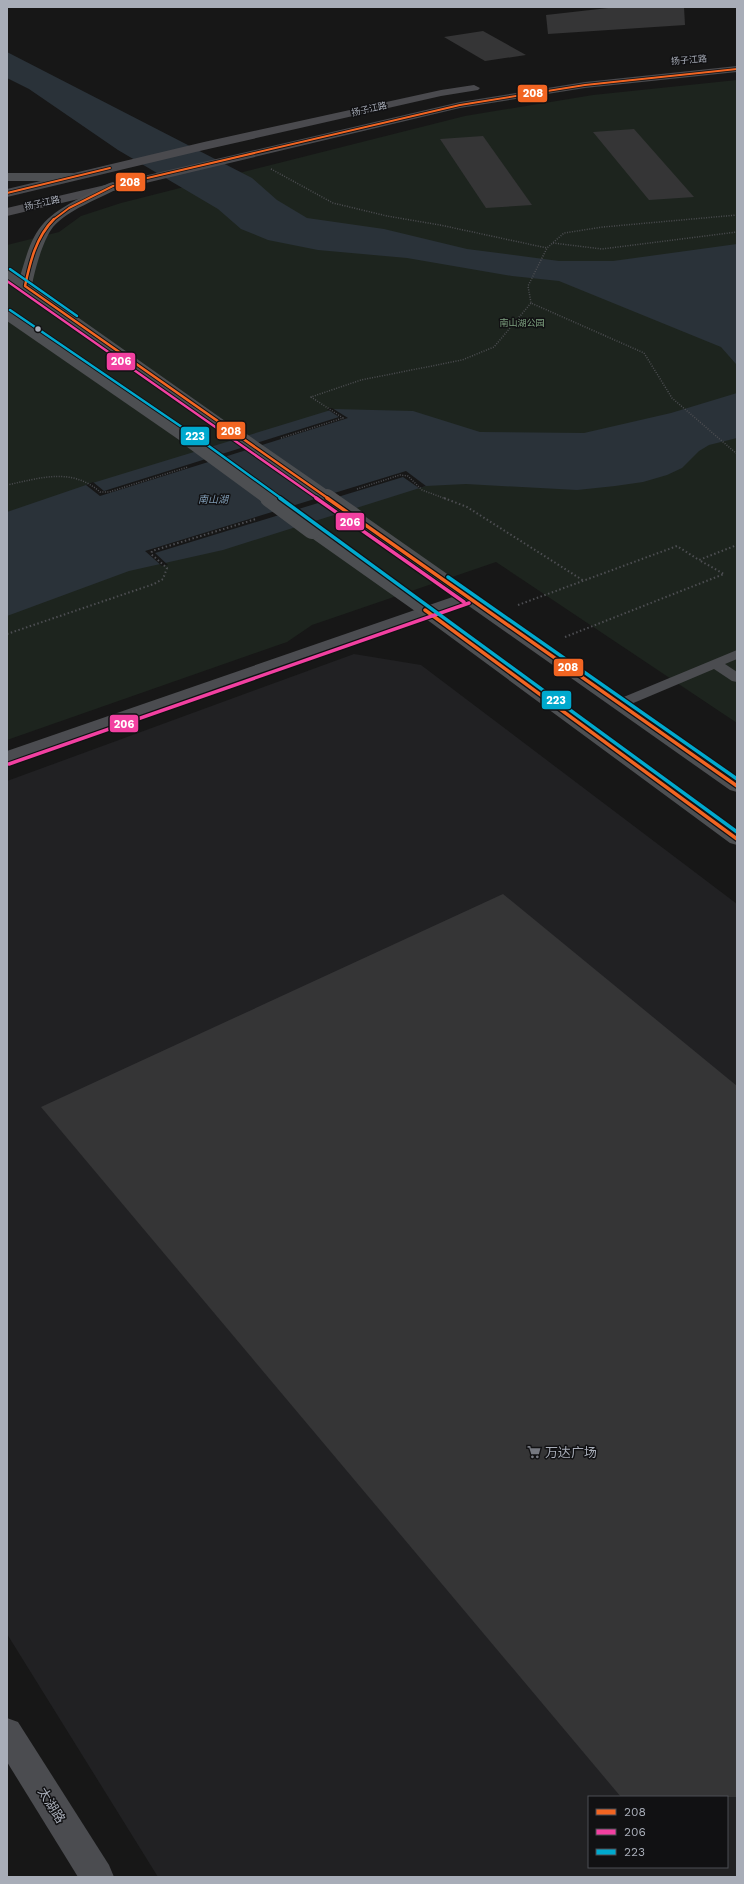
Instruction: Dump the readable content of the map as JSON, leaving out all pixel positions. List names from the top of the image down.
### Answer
{
  "streets": {
    "main road": ["扬子江路"],
    "street": ["太湖路"]
  },
  "water": ["南山湖"],
  "parks": ["南山湖公园"],
  "places": {
    "supermarket": ["万达广场"]
  },
  "lines": ["transit line 208", "transit line 223", "transit line 206"],
  "legend": ["208", "206", "223"]
}
